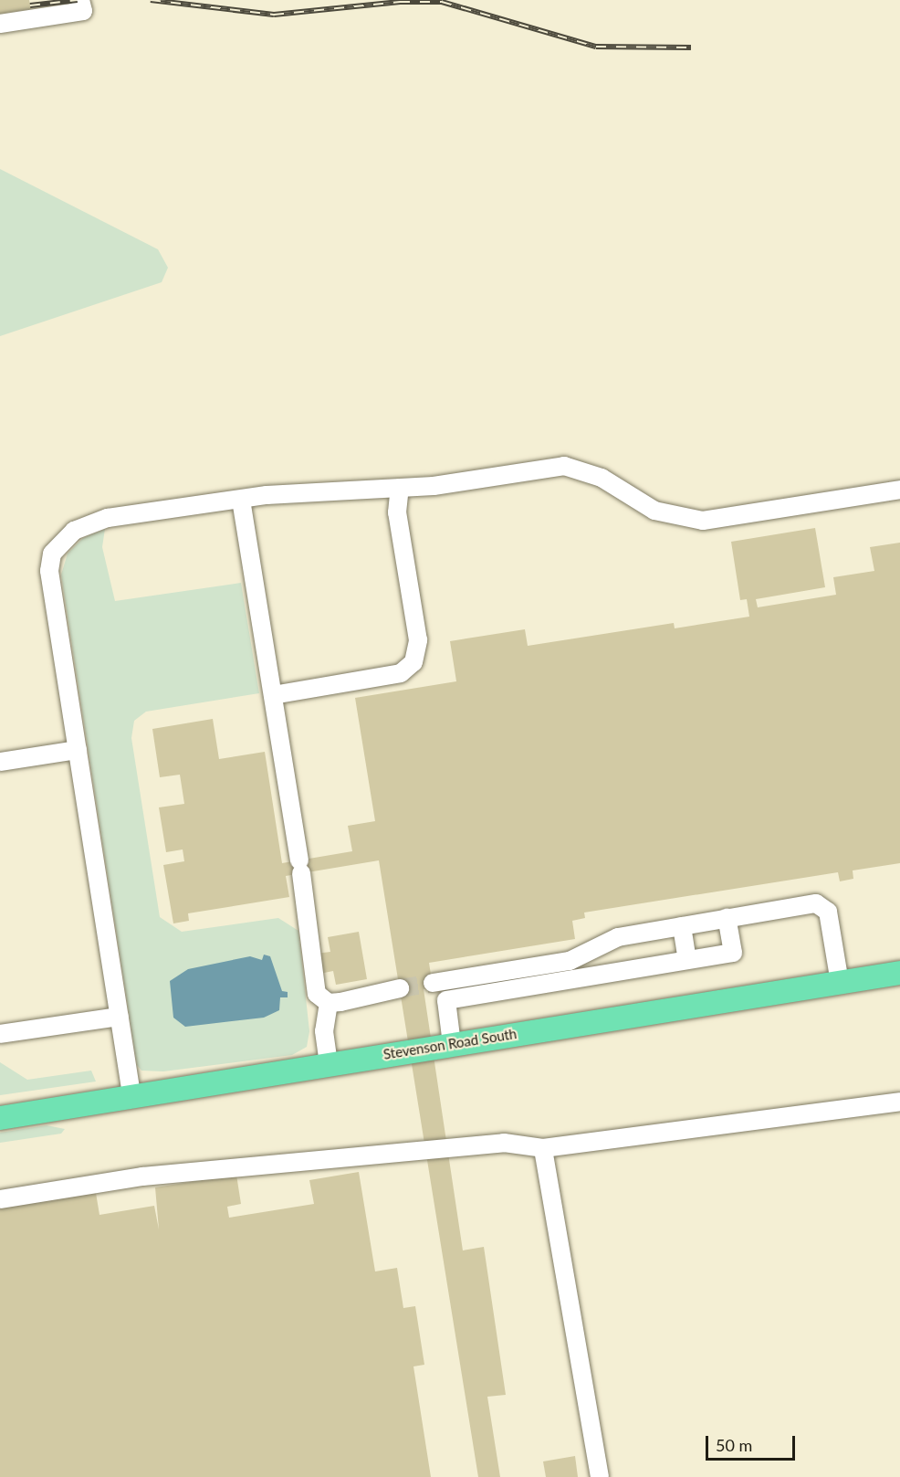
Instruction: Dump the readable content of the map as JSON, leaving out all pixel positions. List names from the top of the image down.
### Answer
{
  "streets": {
    "main road": ["Stevenson Road South"]
  },
  "scale_bar": "50 m"
}
